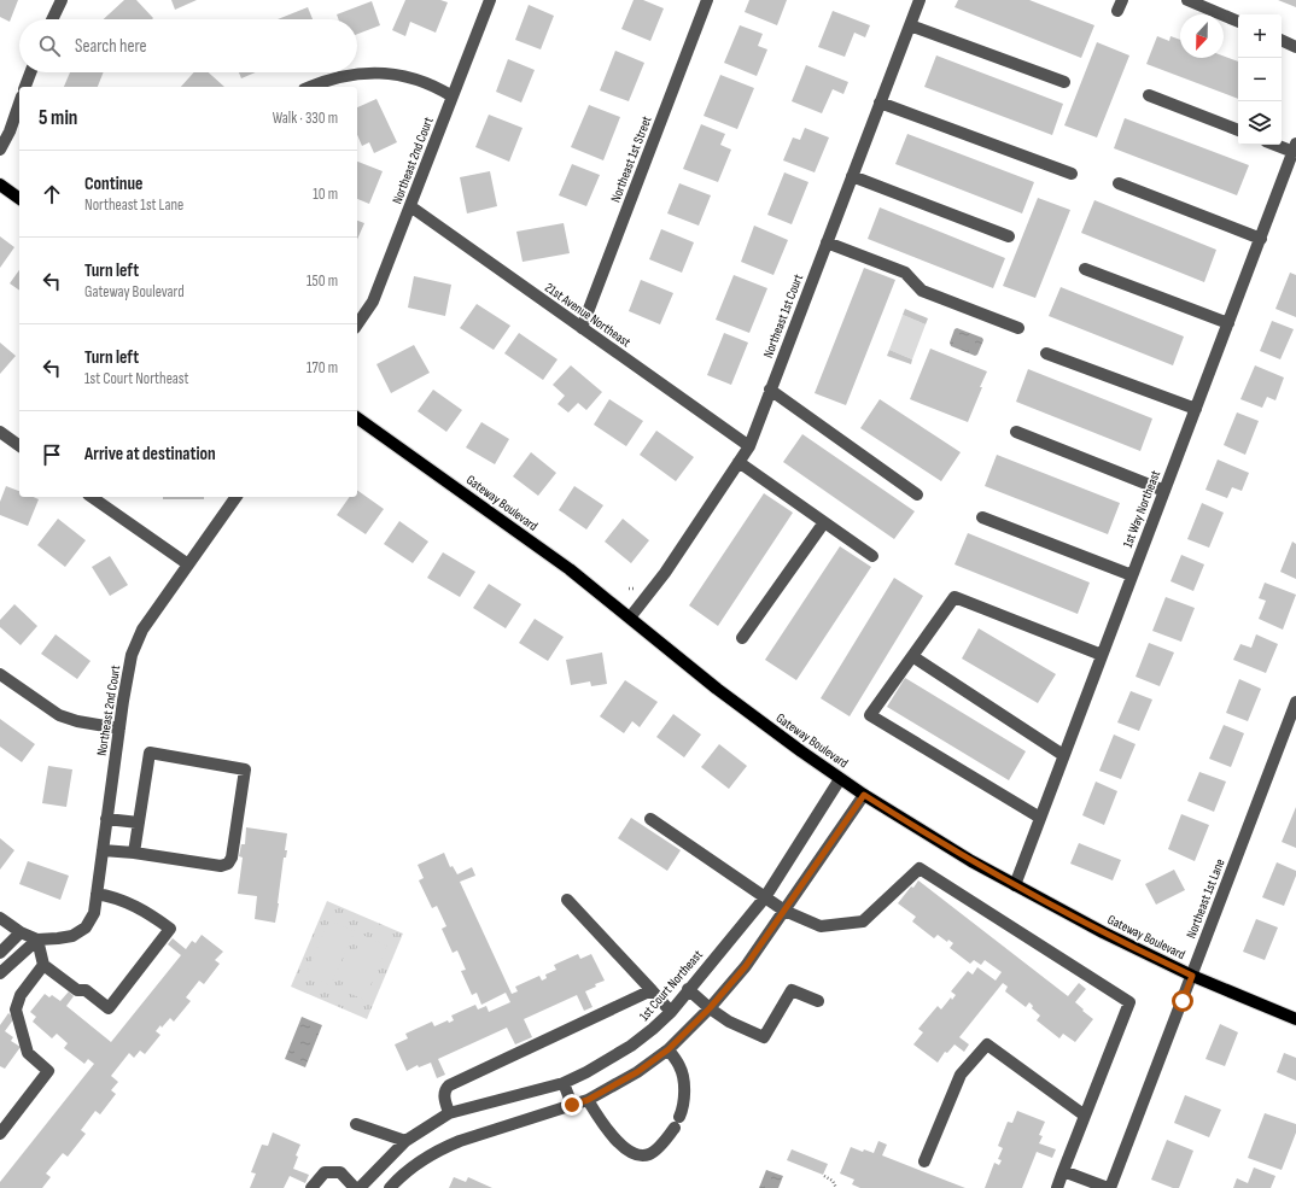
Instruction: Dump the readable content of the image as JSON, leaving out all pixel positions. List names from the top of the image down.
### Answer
{
  "streets": {
    "main road": ["Gateway Boulevard"],
    "street": [
      "Northeast 1st Street",
      "Northeast 2nd Court",
      "21st Avenue Northeast",
      "Northeast 1st Court",
      "1st Way Northeast",
      "Northeast 1st Lane",
      "1st Court Northeast"
    ]
  },
  "crossings": [
    ["Northeast 1st Street", "21st Avenue Northeast"],
    ["Northeast 2nd Court", "21st Avenue Northeast"],
    ["21st Avenue Northeast", "Northeast 1st Court"],
    ["Northeast 1st Court", "Gateway Boulevard"],
    ["Gateway Boulevard", "1st Way Northeast"],
    ["Gateway Boulevard", "Northeast 1st Lane"],
    ["Gateway Boulevard", "1st Court Northeast"]
  ],
  "north": "bottom",
  "page": {
    "map_buttons": ["+", "−"],
    "search": "Search here",
    "heading": ["5 min", "Walk · 330 m"],
    "list": [
      ["Continue", "Northeast 1st Lane", "10 m"],
      ["Turn left", "Gateway Boulevard", "150 m"],
      ["Turn left", "1st Court Northeast", "170 m"],
      "Arrive at destination"
    ]
  }
}
